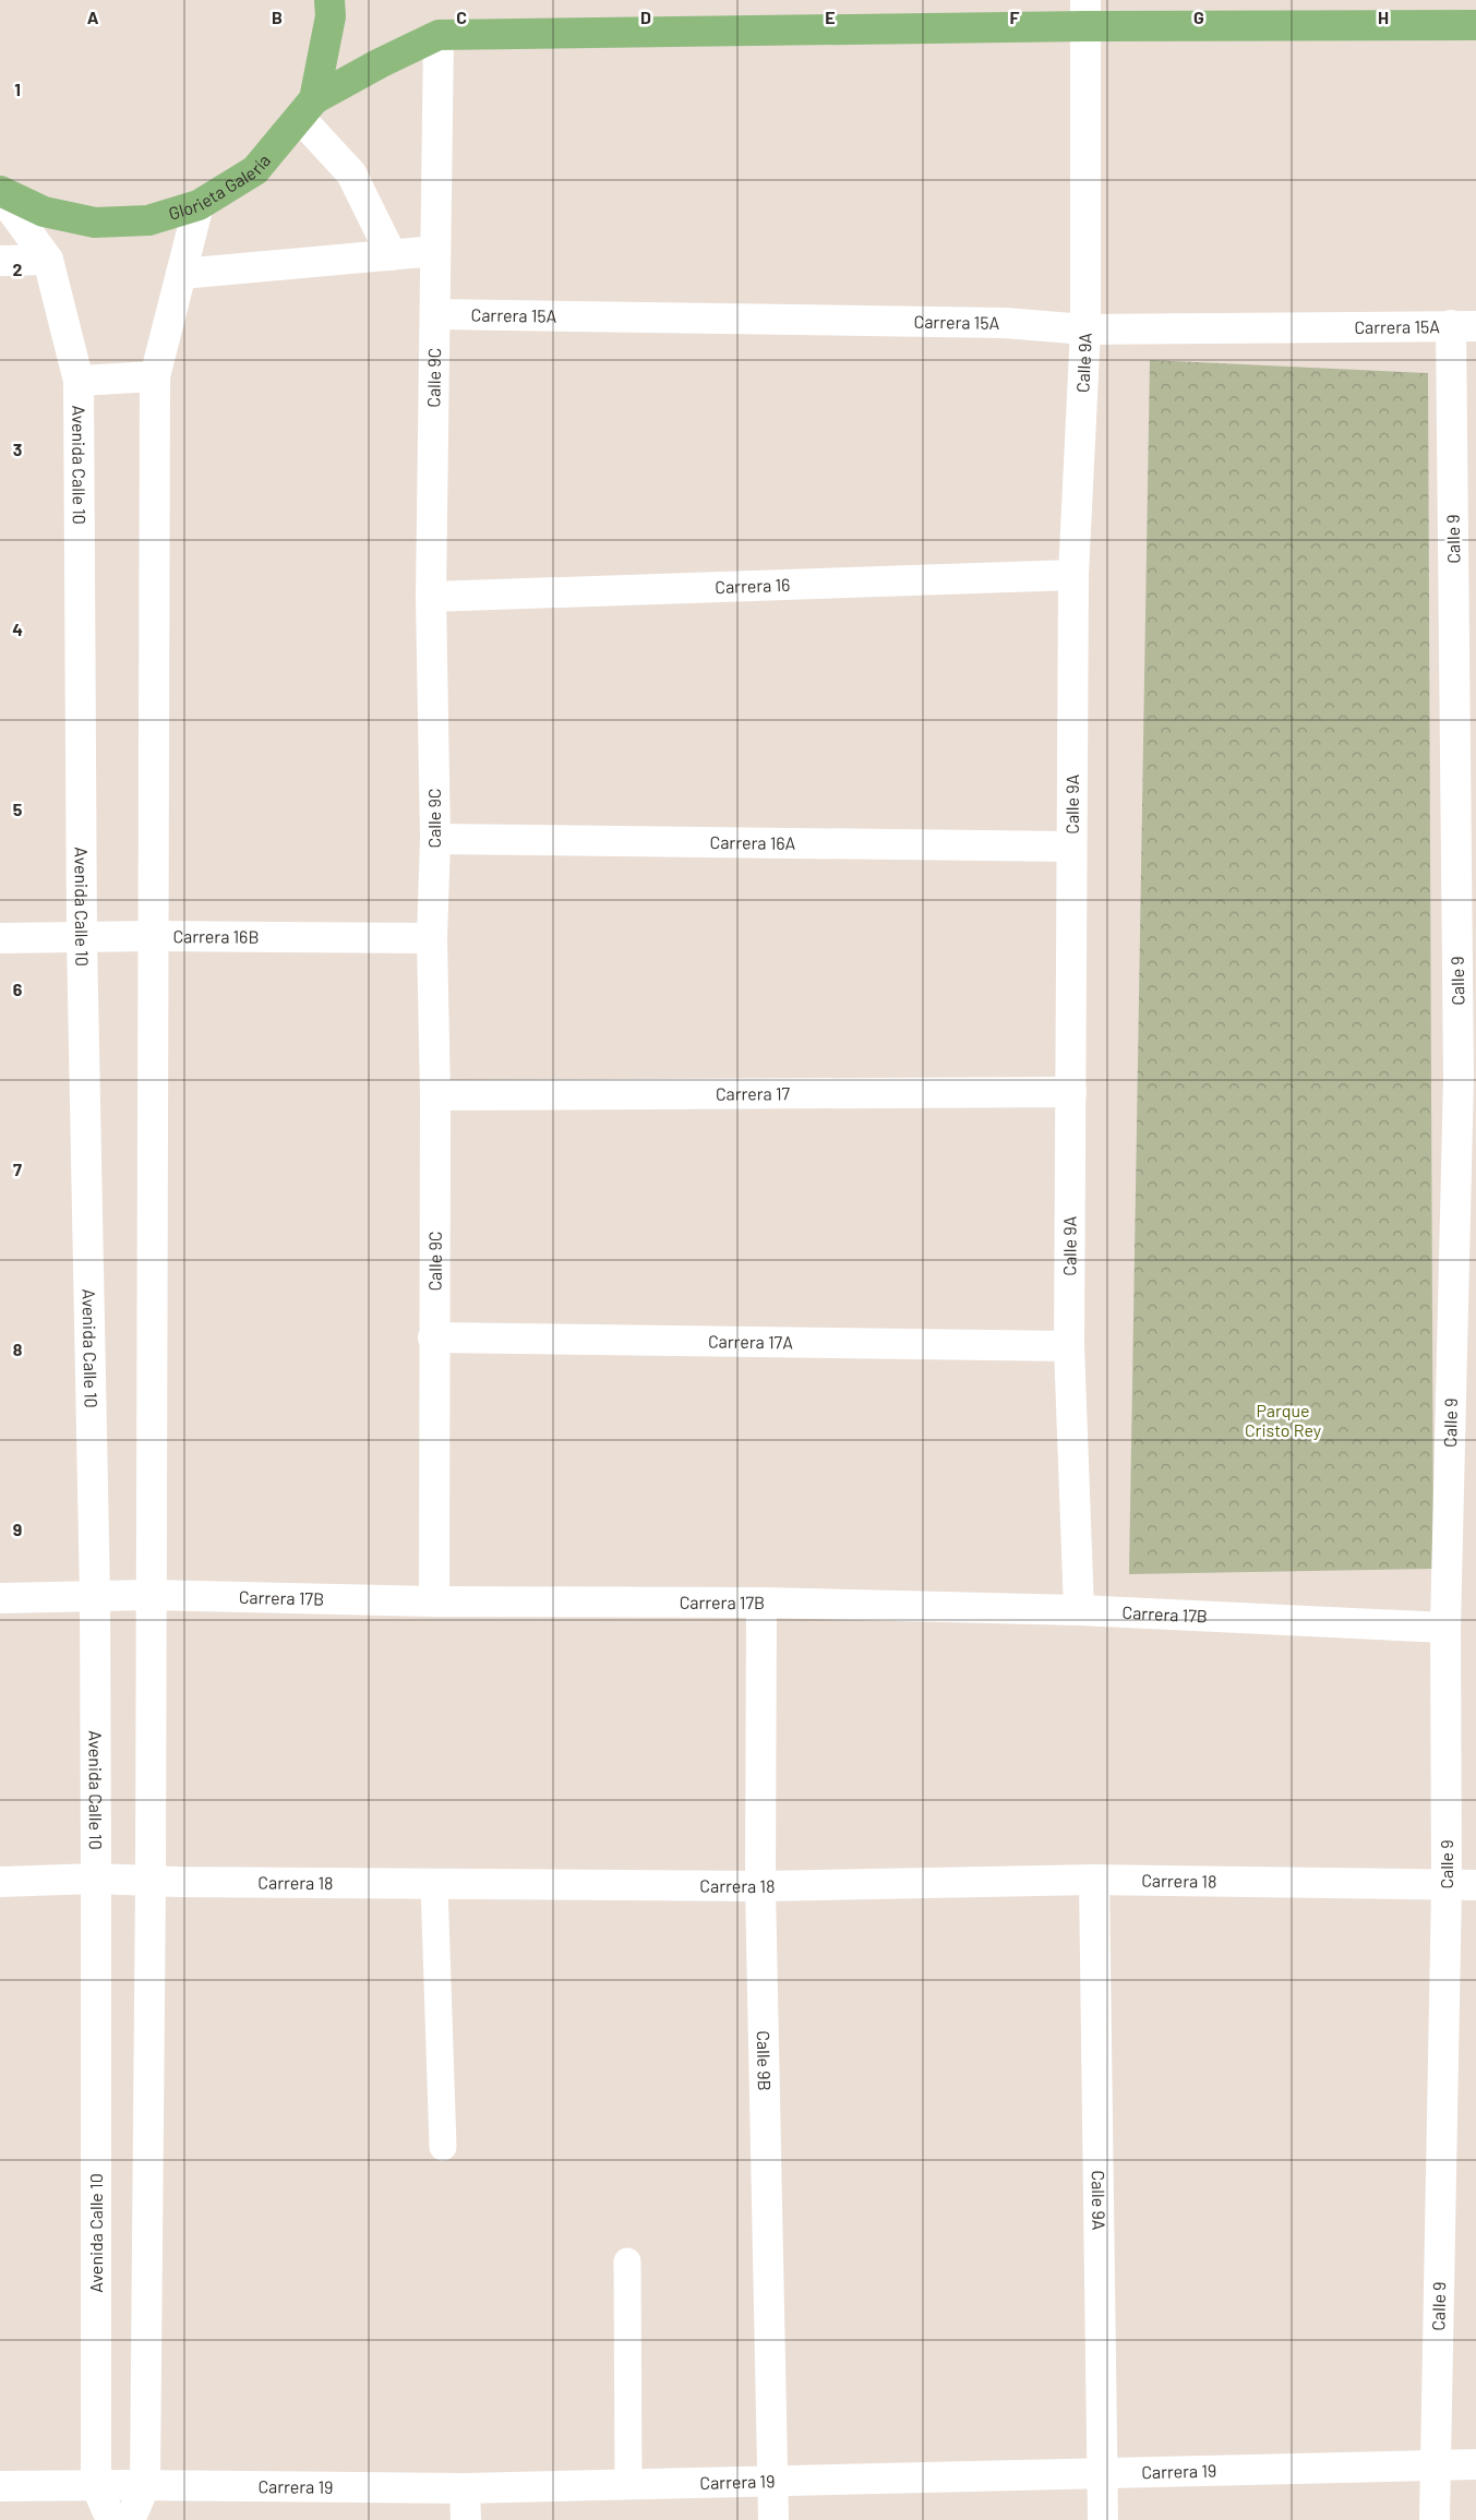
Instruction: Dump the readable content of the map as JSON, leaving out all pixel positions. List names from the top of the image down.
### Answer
{
  "streets": {
    "highway": ["Glorieta Galería"],
    "street": [
      "Carrera 15A",
      "Calle 9A",
      "Calle 9C",
      "Avenida Calle 10",
      "Calle 9",
      "Carrera 16",
      "Carrera 16A",
      "Carrera 16B",
      "Carrera 17",
      "Carrera 17A",
      "Carrera 17B",
      "Carrera 18",
      "Calle 9B",
      "Carrera 19"
    ]
  },
  "crossings": [
    ["Glorieta Galería", "Avenida Calle 10"],
    ["Carrera 15A", "Calle 9A"],
    ["Carrera 15A", "Calle 9C"],
    ["Carrera 15A", "Calle 9"],
    ["Calle 9A", "Carrera 16"],
    ["Calle 9A", "Carrera 16A"],
    ["Calle 9A", "Carrera 17"],
    ["Calle 9A", "Carrera 17A"],
    ["Calle 9A", "Carrera 17B"],
    ["Calle 9A", "Carrera 18"],
    ["Calle 9A", "Carrera 19"],
    ["Calle 9C", "Carrera 16"],
    ["Calle 9C", "Carrera 16A"],
    ["Calle 9C", "Carrera 16B"],
    ["Calle 9C", "Carrera 17"],
    ["Calle 9C", "Carrera 17A"],
    ["Calle 9C", "Carrera 17B"],
    ["Avenida Calle 10", "Carrera 16B"],
    ["Avenida Calle 10", "Carrera 17B"],
    ["Avenida Calle 10", "Carrera 18"],
    ["Avenida Calle 10", "Carrera 19"],
    ["Calle 9", "Carrera 17B"],
    ["Calle 9", "Carrera 18"],
    ["Calle 9", "Carrera 19"],
    ["Carrera 17B", "Calle 9B"],
    ["Carrera 18", "Calle 9B"],
    ["Calle 9B", "Carrera 19"]
  ],
  "parks": ["Parque Cristo Rey"],
  "grid": {
    "columns": [
      "A",
      "B",
      "C",
      "D",
      "E",
      "F",
      "G",
      "H"
    ],
    "rows": [
      "1",
      "2",
      "3",
      "4",
      "5",
      "6",
      "7",
      "8",
      "9"
    ]
  }
}
